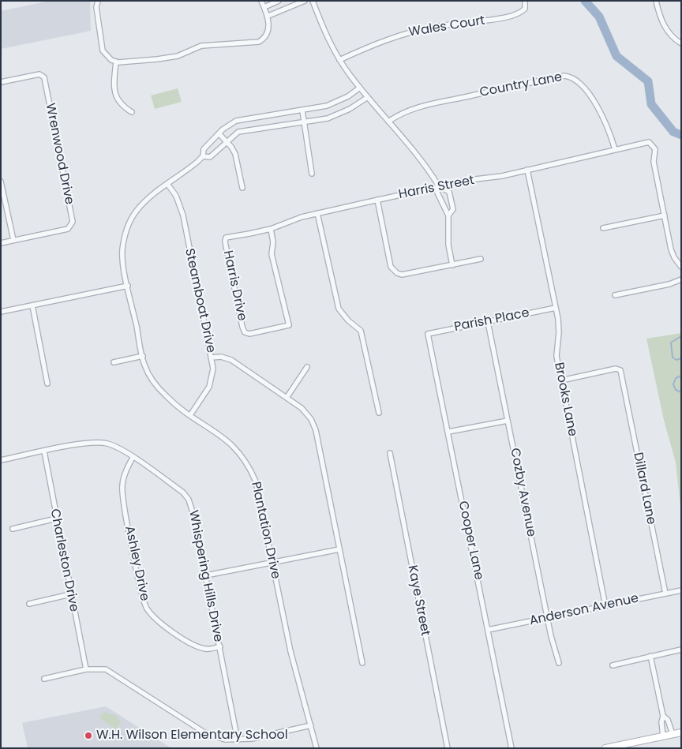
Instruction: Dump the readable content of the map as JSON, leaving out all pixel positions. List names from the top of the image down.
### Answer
{
  "streets": {
    "street": [
      "Wales Court",
      "Country Lane",
      "Wrenwood Drive",
      "Harris Street",
      "Harris Drive",
      "Steamboat Drive",
      "Parish Place",
      "Brooks Lane",
      "Dillard Lane",
      "Cozby Avenue",
      "Plantation Drive",
      "Cooper Lane",
      "Charleston Drive",
      "Ashley Drive",
      "Whispering Hills Drive",
      "Kaye Street",
      "Anderson Avenue"
    ]
  },
  "crossings": [
    ["Country Lane", "Harris Street"],
    ["Harris Street", "Harris Drive"],
    ["Harris Street", "Brooks Lane"],
    ["Steamboat Drive", "Plantation Drive"],
    ["Parish Place", "Brooks Lane"],
    ["Parish Place", "Cozby Avenue"],
    ["Parish Place", "Cooper Lane"],
    ["Brooks Lane", "Dillard Lane"],
    ["Brooks Lane", "Anderson Avenue"],
    ["Dillard Lane", "Anderson Avenue"],
    ["Cozby Avenue", "Anderson Avenue"],
    ["Cooper Lane", "Anderson Avenue"],
    ["Charleston Drive", "Whispering Hills Drive"],
    ["Ashley Drive", "Whispering Hills Drive"]
  ],
  "places": ["W.H. Wilson Elementary School"]
}
